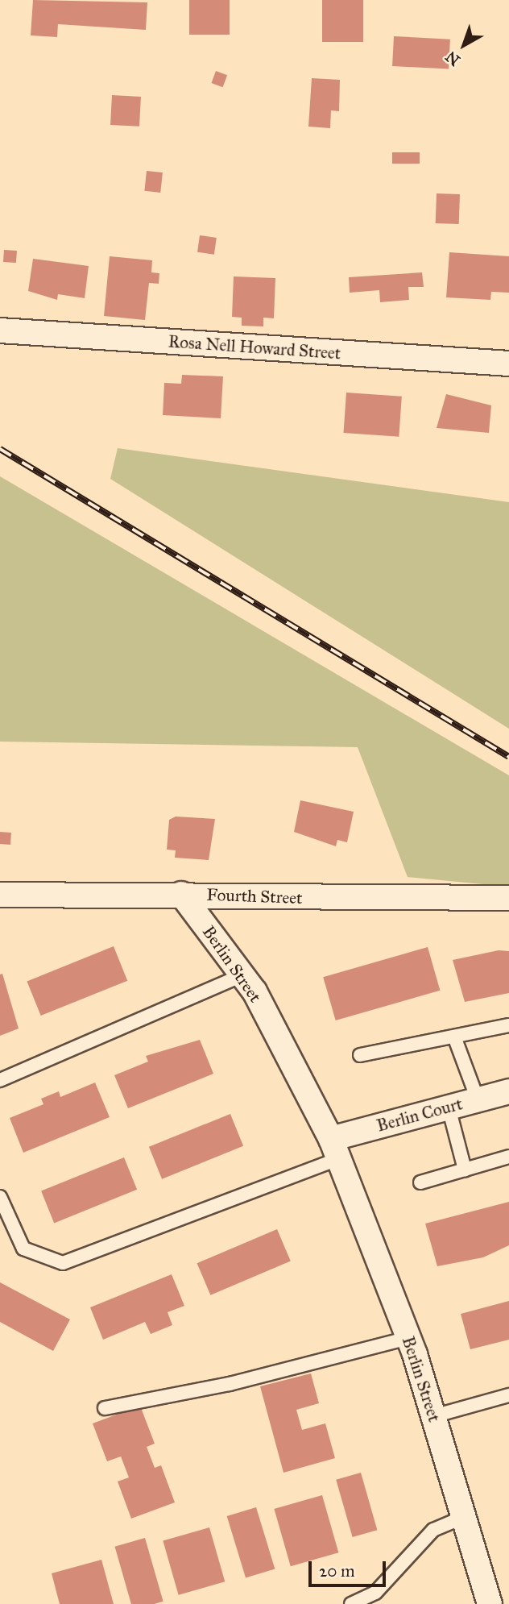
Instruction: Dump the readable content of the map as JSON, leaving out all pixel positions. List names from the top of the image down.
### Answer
{
  "streets": {
    "street": [
      "Rosa Nell Howard Street",
      "Fourth Street",
      "Berlin Street",
      "Berlin Court"
    ]
  },
  "crossings": [
    ["Fourth Street", "Berlin Street"],
    ["Berlin Street", "Berlin Court"]
  ],
  "scale_bar": "20 m",
  "north": "bottom left"
}
